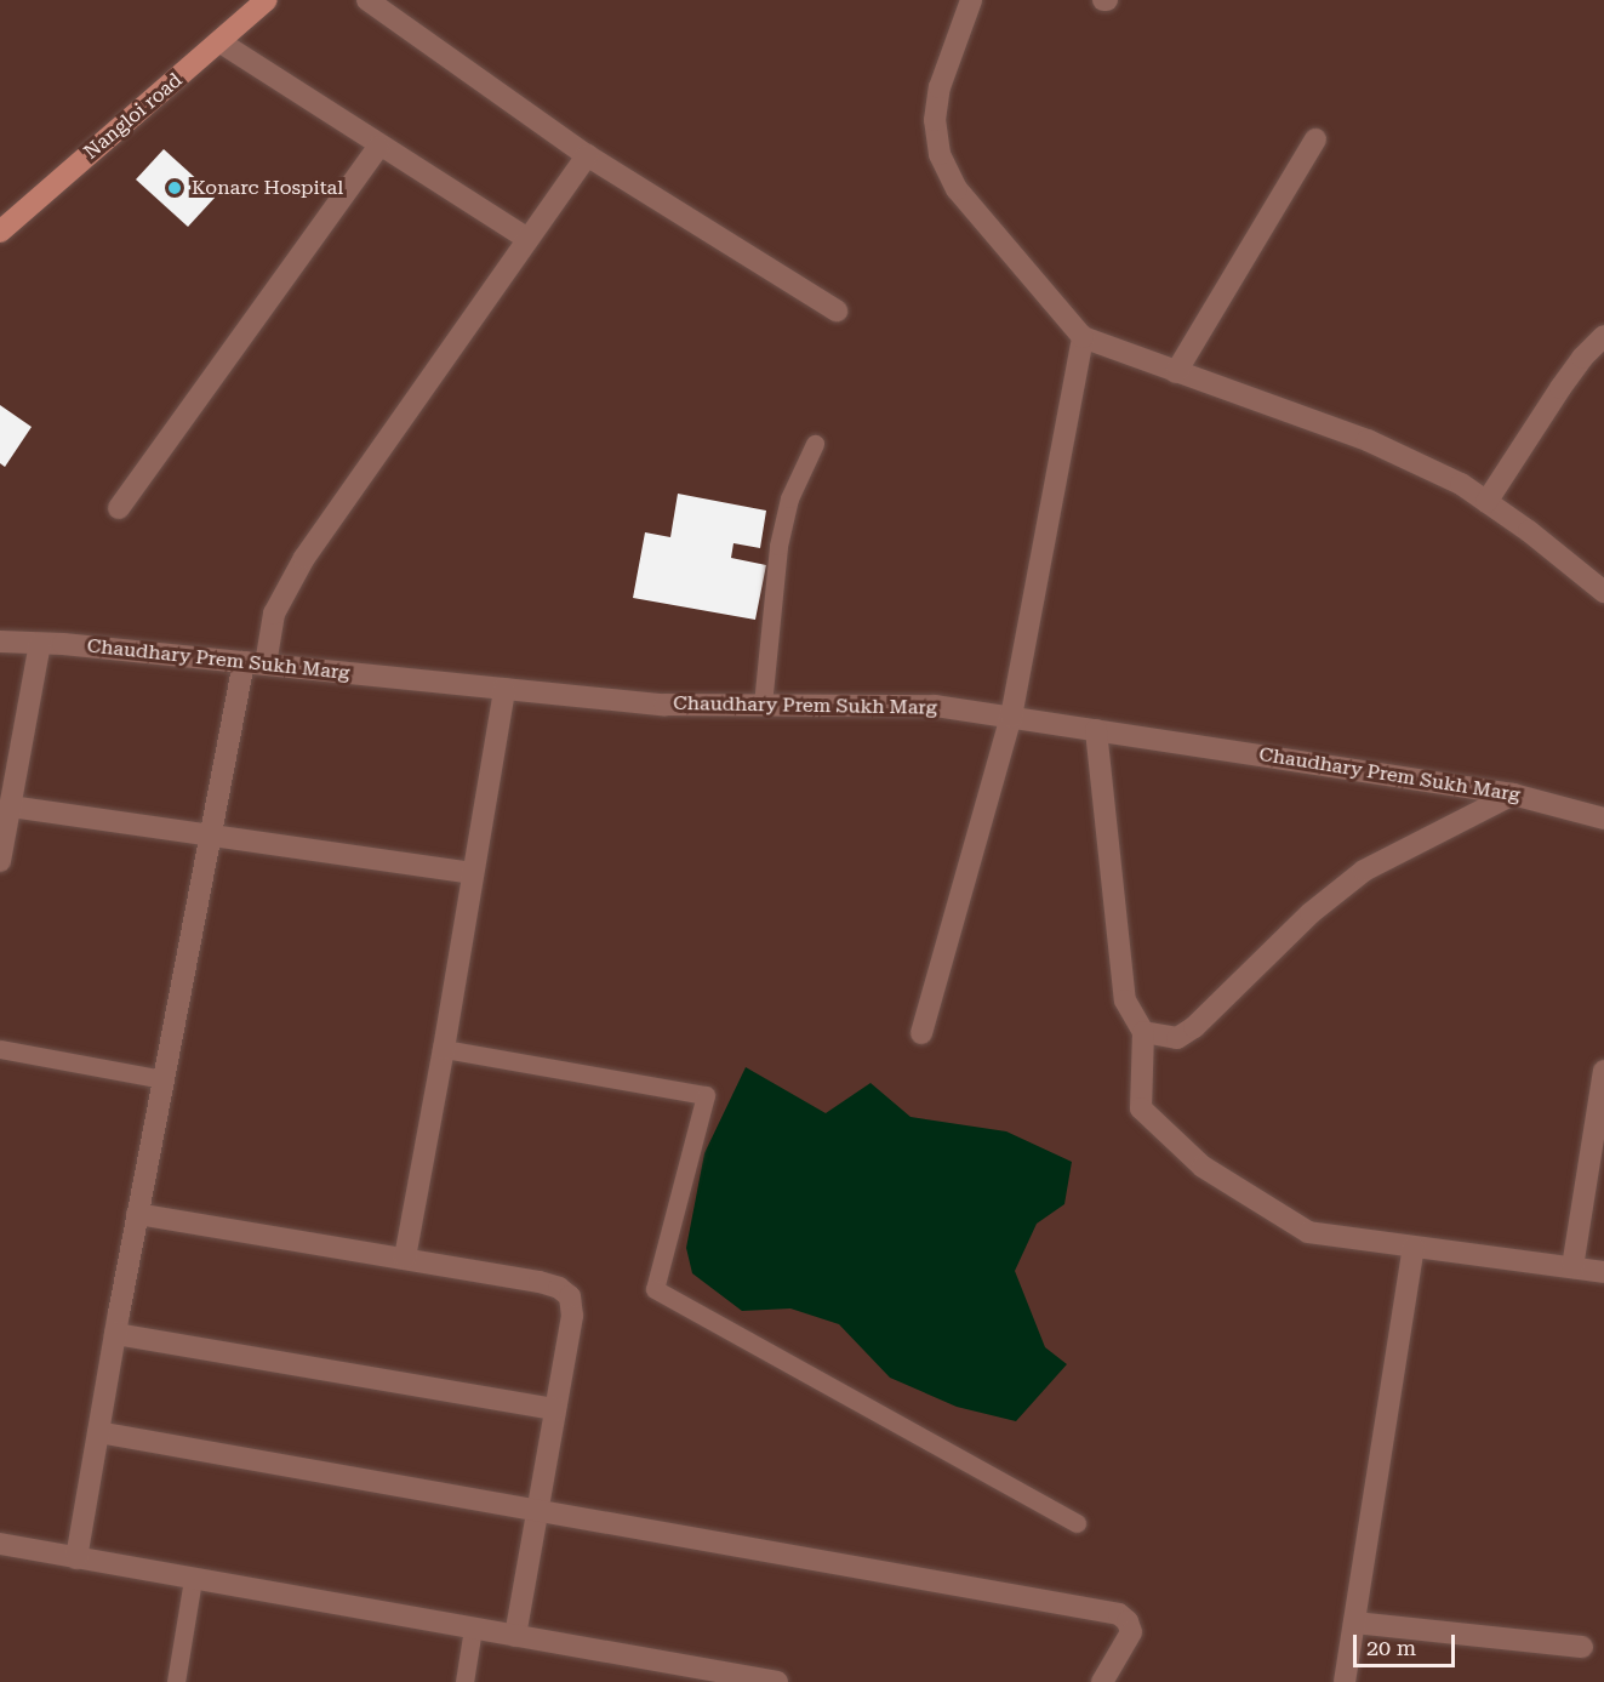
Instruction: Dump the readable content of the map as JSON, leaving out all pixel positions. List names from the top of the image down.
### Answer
{
  "streets": {
    "main road": ["Nangloi road"],
    "street": ["Chaudhary Prem Sukh Marg"]
  },
  "places": ["Konarc Hospital"],
  "scale_bar": "20 m"
}
